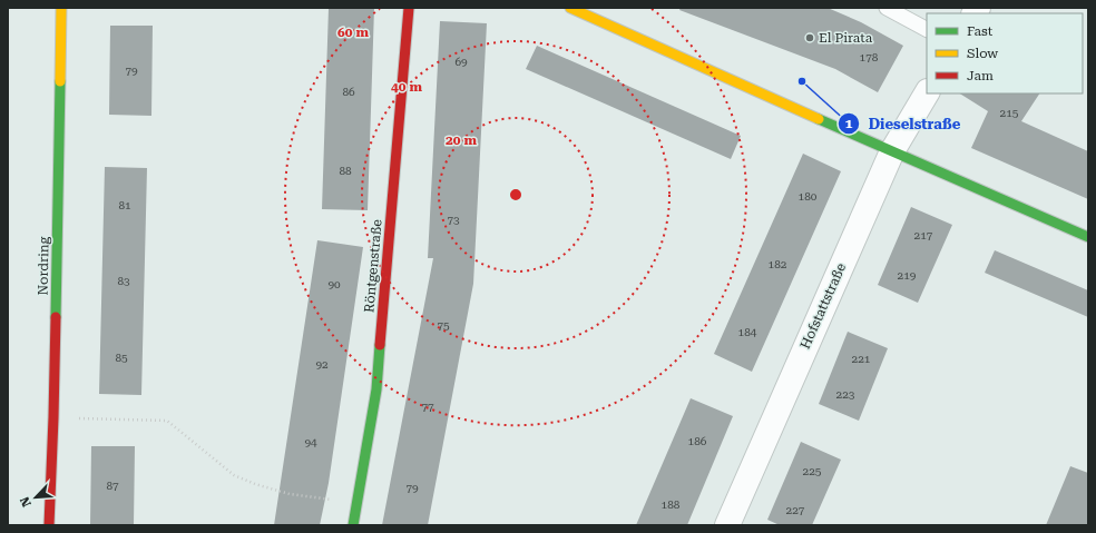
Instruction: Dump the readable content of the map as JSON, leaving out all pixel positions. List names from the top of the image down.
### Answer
{
  "streets": {
    "street": ["Nordring", "Röntgenstraße", "Hofstattstraße"]
  },
  "places": ["El Pirata", "Dieselstraße"],
  "house_numbers": [
    "178",
    "69",
    "79",
    "86",
    "215",
    "88",
    "180",
    "81",
    "73",
    "217",
    "182",
    "219",
    "83",
    "90",
    "75",
    "184",
    "85",
    "221",
    "92",
    "223",
    "77",
    "186",
    "94",
    "225",
    "87",
    "79",
    "188",
    "227"
  ],
  "legend": ["Fast", "Slow", "Jam"],
  "north": "bottom left",
  "rings": ["60 m", "40 m", "20 m"]
}
